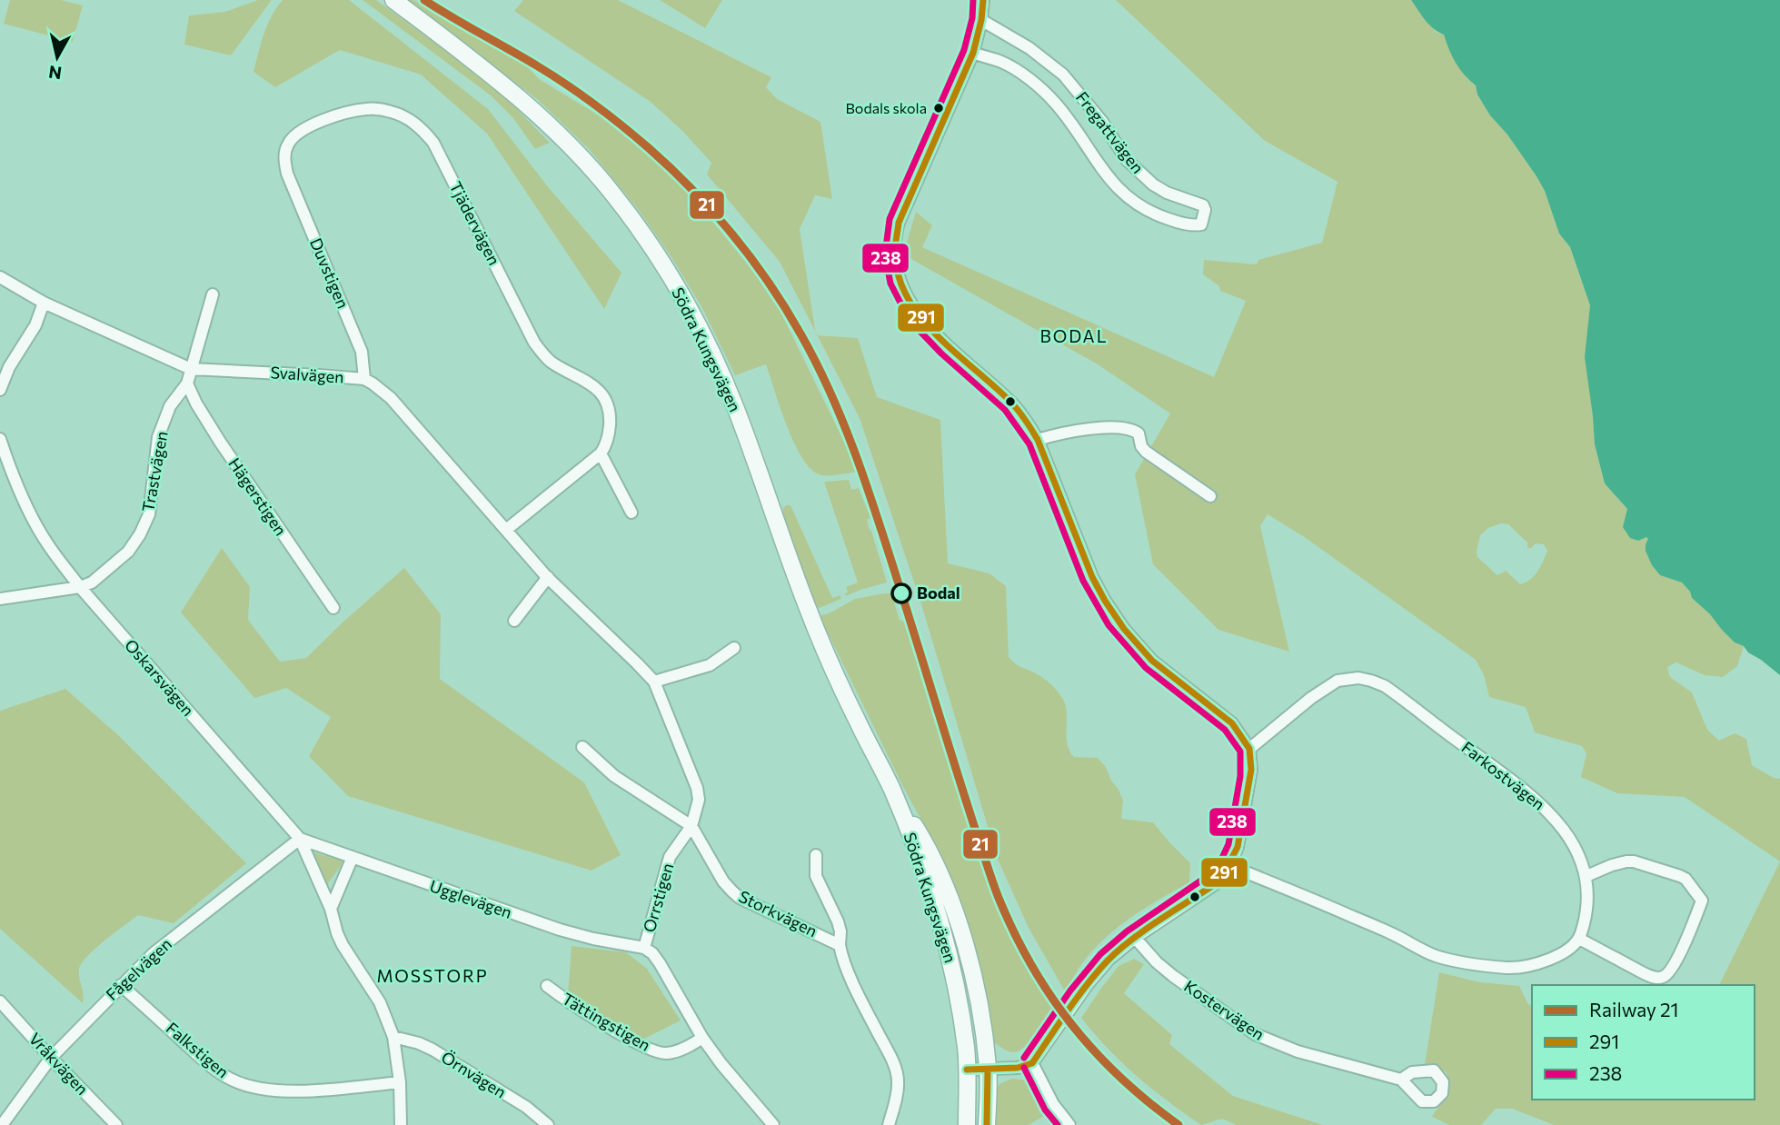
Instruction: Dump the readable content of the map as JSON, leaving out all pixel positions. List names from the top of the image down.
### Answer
{
  "streets": {
    "main road": ["Södra Kungsvägen"],
    "street": [
      "Fregattvägen",
      "Tjädervägen",
      "Duvstigen",
      "Svalvägen",
      "Trastvägen",
      "Hägerstigen",
      "Oskarsvägen",
      "Farkostvägen",
      "Orrstigen",
      "Ugglevägen",
      "Storkvägen",
      "Fågelvägen",
      "Kostervägen",
      "Tättingstigen",
      "Falkstigen",
      "Vråkvägen",
      "Örnvägen"
    ]
  },
  "crossings": [
    ["Tjädervägen", "Duvstigen"],
    ["Duvstigen", "Svalvägen"],
    ["Svalvägen", "Trastvägen"],
    ["Svalvägen", "Orrstigen"],
    ["Trastvägen", "Hägerstigen"],
    ["Trastvägen", "Oskarsvägen"],
    ["Oskarsvägen", "Ugglevägen"],
    ["Oskarsvägen", "Fågelvägen"],
    ["Oskarsvägen", "Falkstigen"],
    ["Oskarsvägen", "Örnvägen"],
    ["Orrstigen", "Ugglevägen"],
    ["Orrstigen", "Storkvägen"],
    ["Orrstigen", "Tättingstigen"],
    ["Ugglevägen", "Fågelvägen"],
    ["Fågelvägen", "Falkstigen"],
    ["Fågelvägen", "Vråkvägen"]
  ],
  "districts": ["BODAL", "MOSSTORP"],
  "places": ["Bodals skola", "Bodal"],
  "lines": ["rail line 21", "transit line 291", "transit line 238"],
  "legend": ["Railway 21", "291", "238"],
  "north": "bottom"
}
